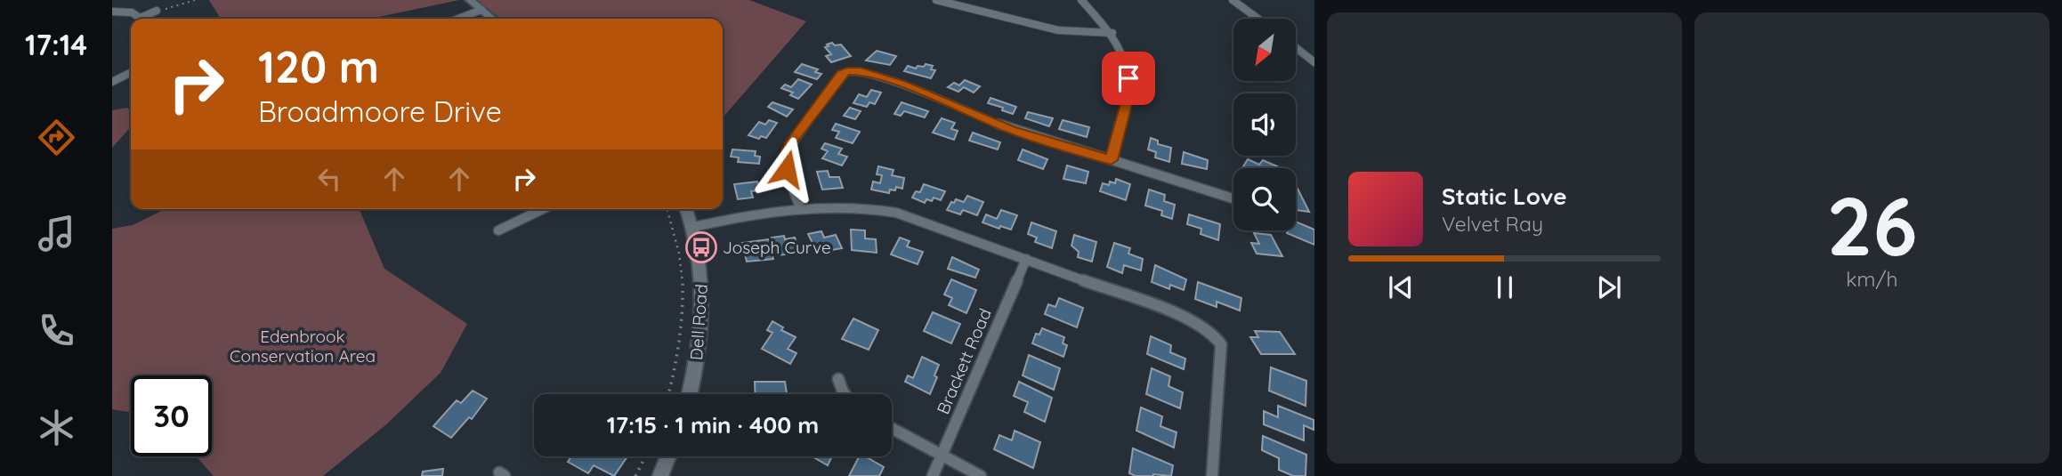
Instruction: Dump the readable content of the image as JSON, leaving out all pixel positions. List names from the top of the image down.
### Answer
{
  "streets": {
    "street": ["Dell Road", "Brackett Road"]
  },
  "parks": ["Edenbrook Conservation Area"],
  "places": {
    "bus stop": ["Joseph Curve"]
  },
  "north": "bottom left",
  "page": {
    "tabs": "17:14",
    "tile": ["26", "km/h"],
    "turn": ["120 m", "Broadmoore Drive"],
    "song": ["Static Love", "Velvet Ray"],
    "limit": "30",
    "trip": "17:15 · 1 min · 400 m"
  }
}
